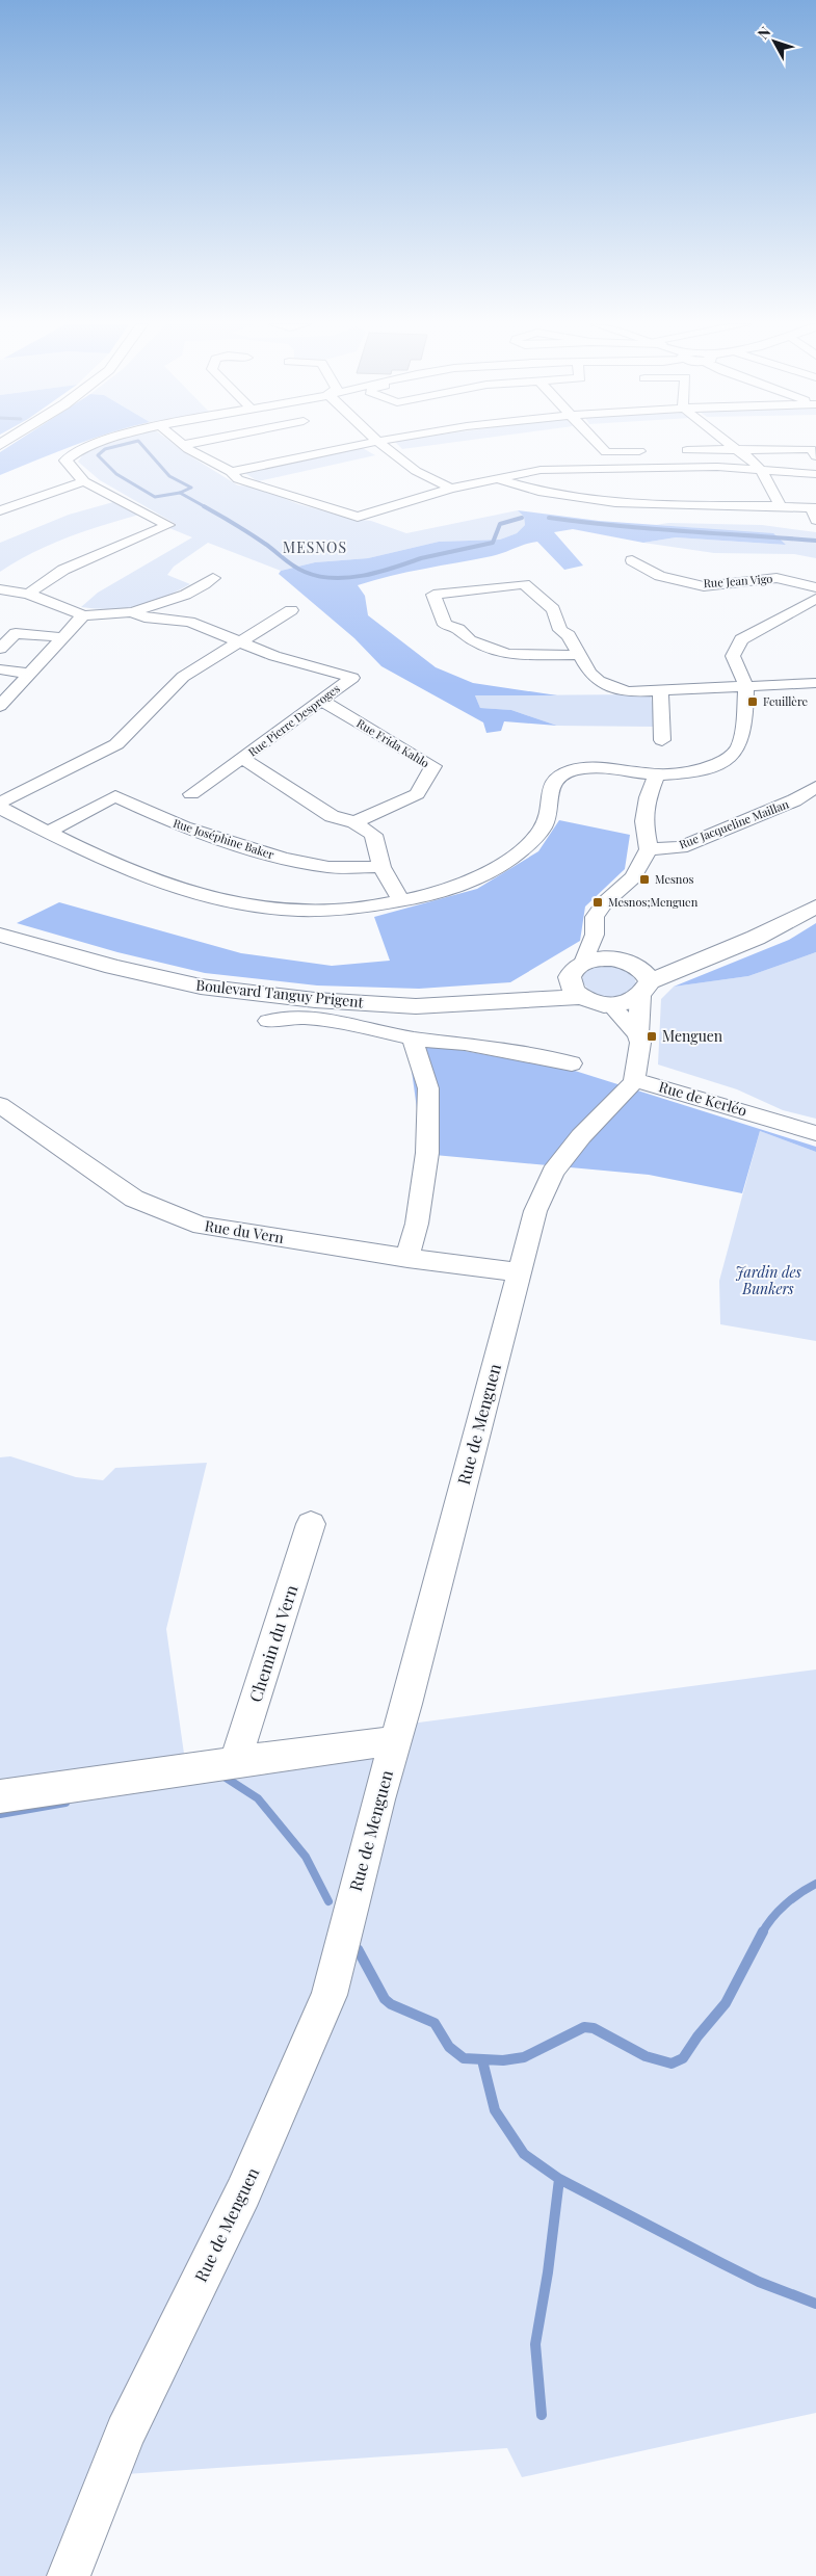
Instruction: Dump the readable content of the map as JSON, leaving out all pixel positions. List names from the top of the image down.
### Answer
{
  "streets": {
    "street": [
      "Rue Jean Vigo",
      "Rue Pierre Desproges",
      "Rue Frida Kahlo",
      "Rue Jacqueline Maillan",
      "Rue Joséphine Baker",
      "Boulevard Tanguy Prigent",
      "Rue de Kerléo",
      "Rue du Vern",
      "Rue de Menguen",
      "Chemin du Vern"
    ]
  },
  "crossings": [
    ["Rue Pierre Desproges", "Rue Frida Kahlo"],
    ["Rue de Kerléo", "Rue de Menguen"],
    ["Rue du Vern", "Rue de Menguen"]
  ],
  "districts": ["MESNOS"],
  "parks": ["Jardin des Bunkers"],
  "places": {
    "transit": [
      "Feuillère",
      "Mesnos",
      "Mesnos;Menguen",
      "Menguen"
    ]
  },
  "north": "top left"
}
